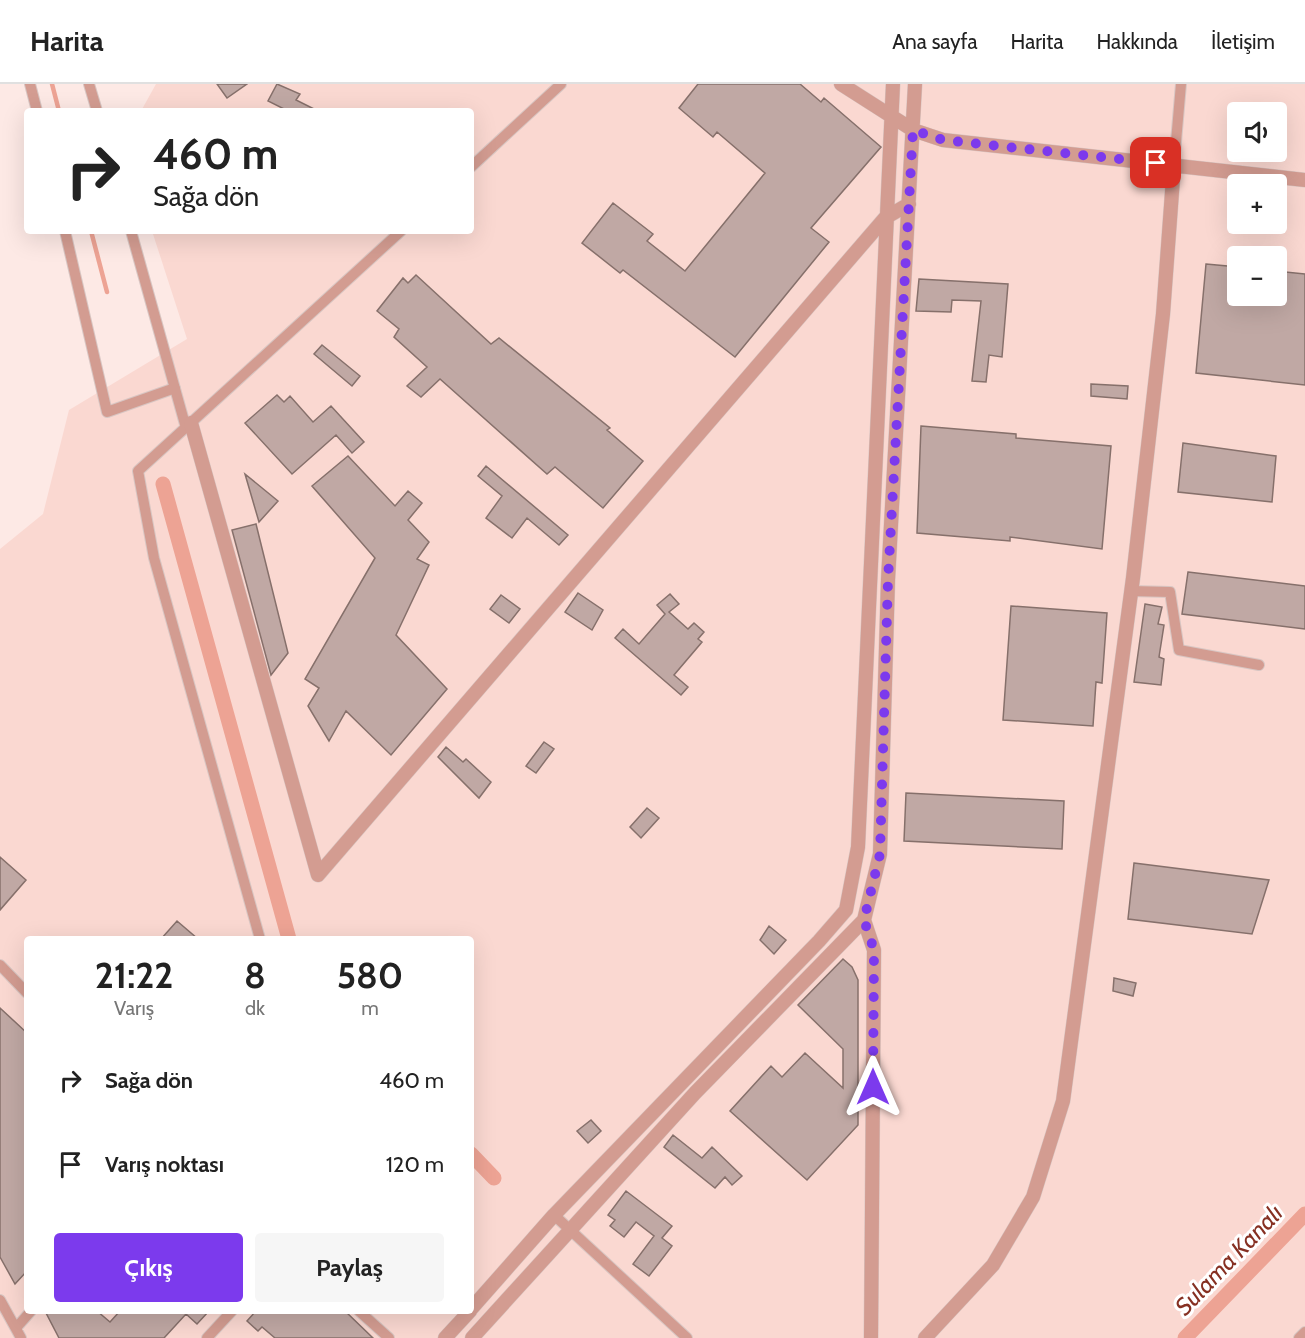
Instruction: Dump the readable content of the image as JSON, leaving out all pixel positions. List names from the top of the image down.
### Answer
{
  "water": ["Sulama Kanalı"],
  "page": {
    "header": "Harita",
    "nav": [
      "Ana sayfa",
      "Harita",
      "Hakkında",
      "İletişim"
    ],
    "map_buttons": ["+", "−"],
    "turn": ["460 m", "Sağa dön"],
    "eta": [
      "21:22",
      "Varış",
      "8",
      "dk",
      "580",
      "m"
    ],
    "list": [
      {
        "name": "Sağa dön",
        "value": "460 m"
      },
      {
        "name": "Varış noktası",
        "value": "120 m"
      }
    ],
    "buttons": ["Çıkış", "Paylaş"]
  }
}
